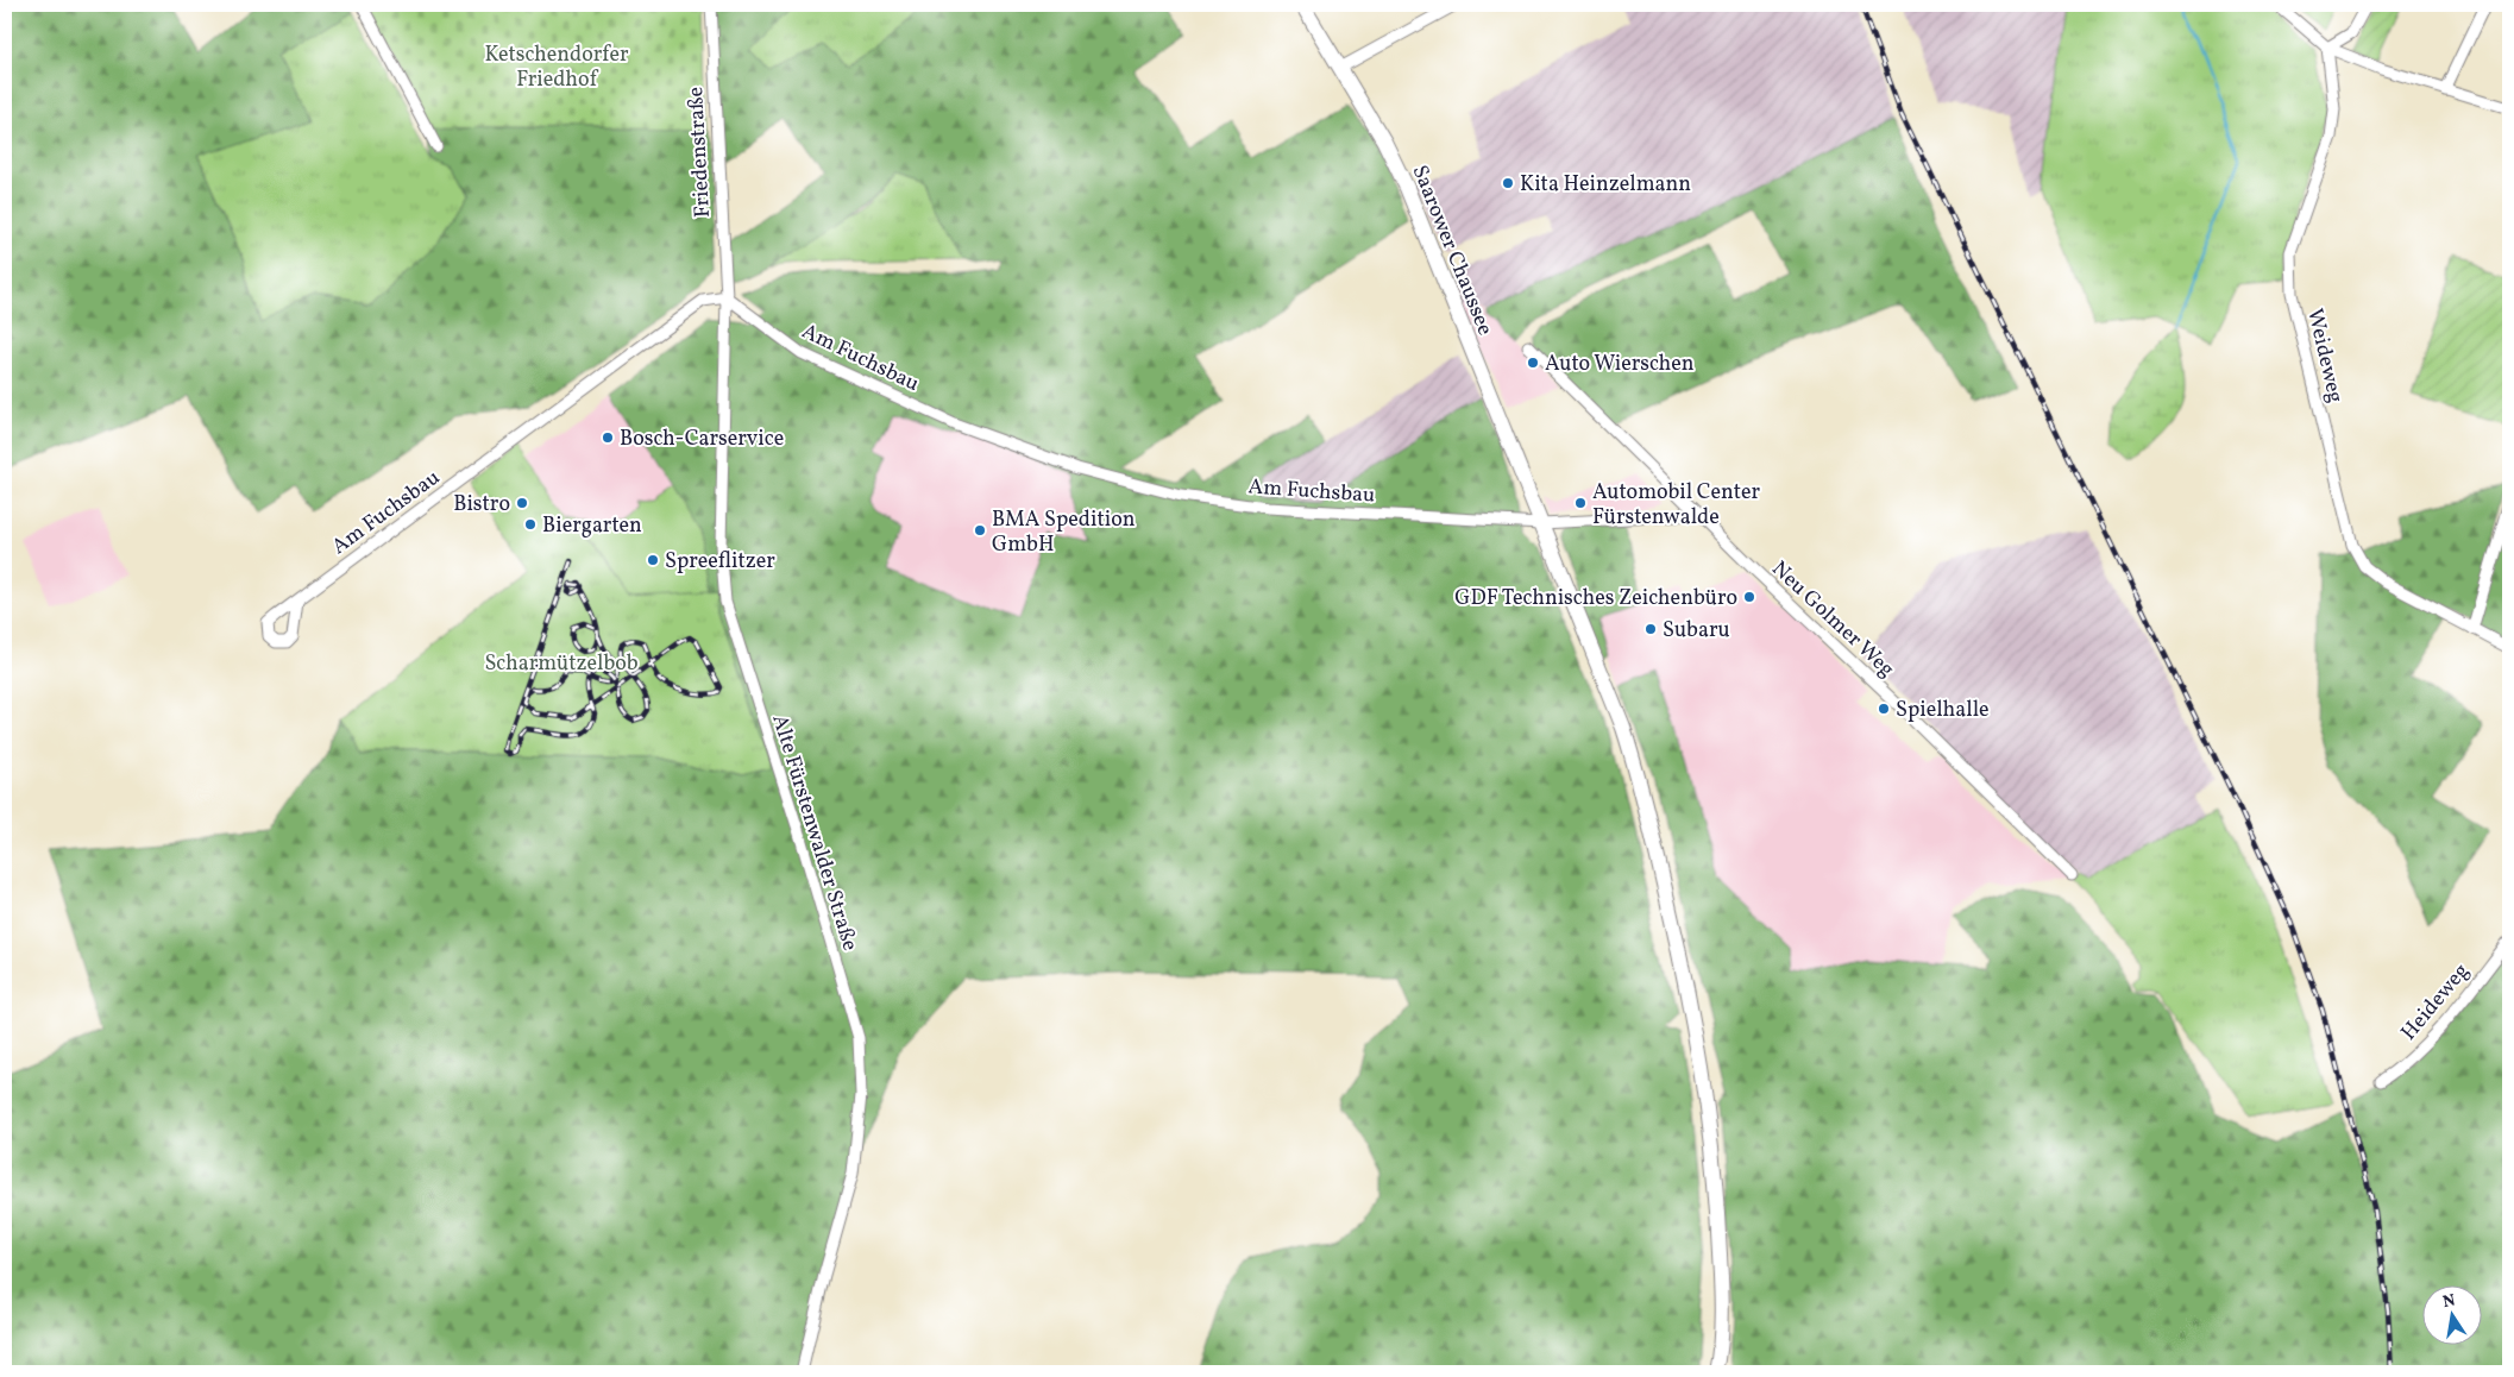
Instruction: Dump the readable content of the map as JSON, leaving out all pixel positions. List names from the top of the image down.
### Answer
{
  "streets": {
    "main road": ["Saarower Chaussee"],
    "street": [
      "Friedenstraße",
      "Weideweg",
      "Am Fuchsbau",
      "Neu Golmer Weg",
      "Alte Fürstenwalder Straße",
      "Heideweg"
    ]
  },
  "crossings": [
    ["Friedenstraße", "Am Fuchsbau"],
    ["Friedenstraße", "Alte Fürstenwalder Straße"],
    ["Saarower Chaussee", "Am Fuchsbau"],
    ["Am Fuchsbau", "Alte Fürstenwalder Straße"]
  ],
  "parks": ["Ketschendorfer Friedhof", "Scharmützelbob"],
  "places": [
    "Kita Heinzelmann",
    "Auto Wierschen",
    "Bosch-Carservice",
    "Bistro",
    "Automobil Center Fürstenwalde",
    "Biergarten",
    "BMA Spedition GmbH",
    "Spreeflitzer",
    "GDF Technisches Zeichenbüro",
    "Subaru",
    "Spielhalle"
  ],
  "north": "top"
}
